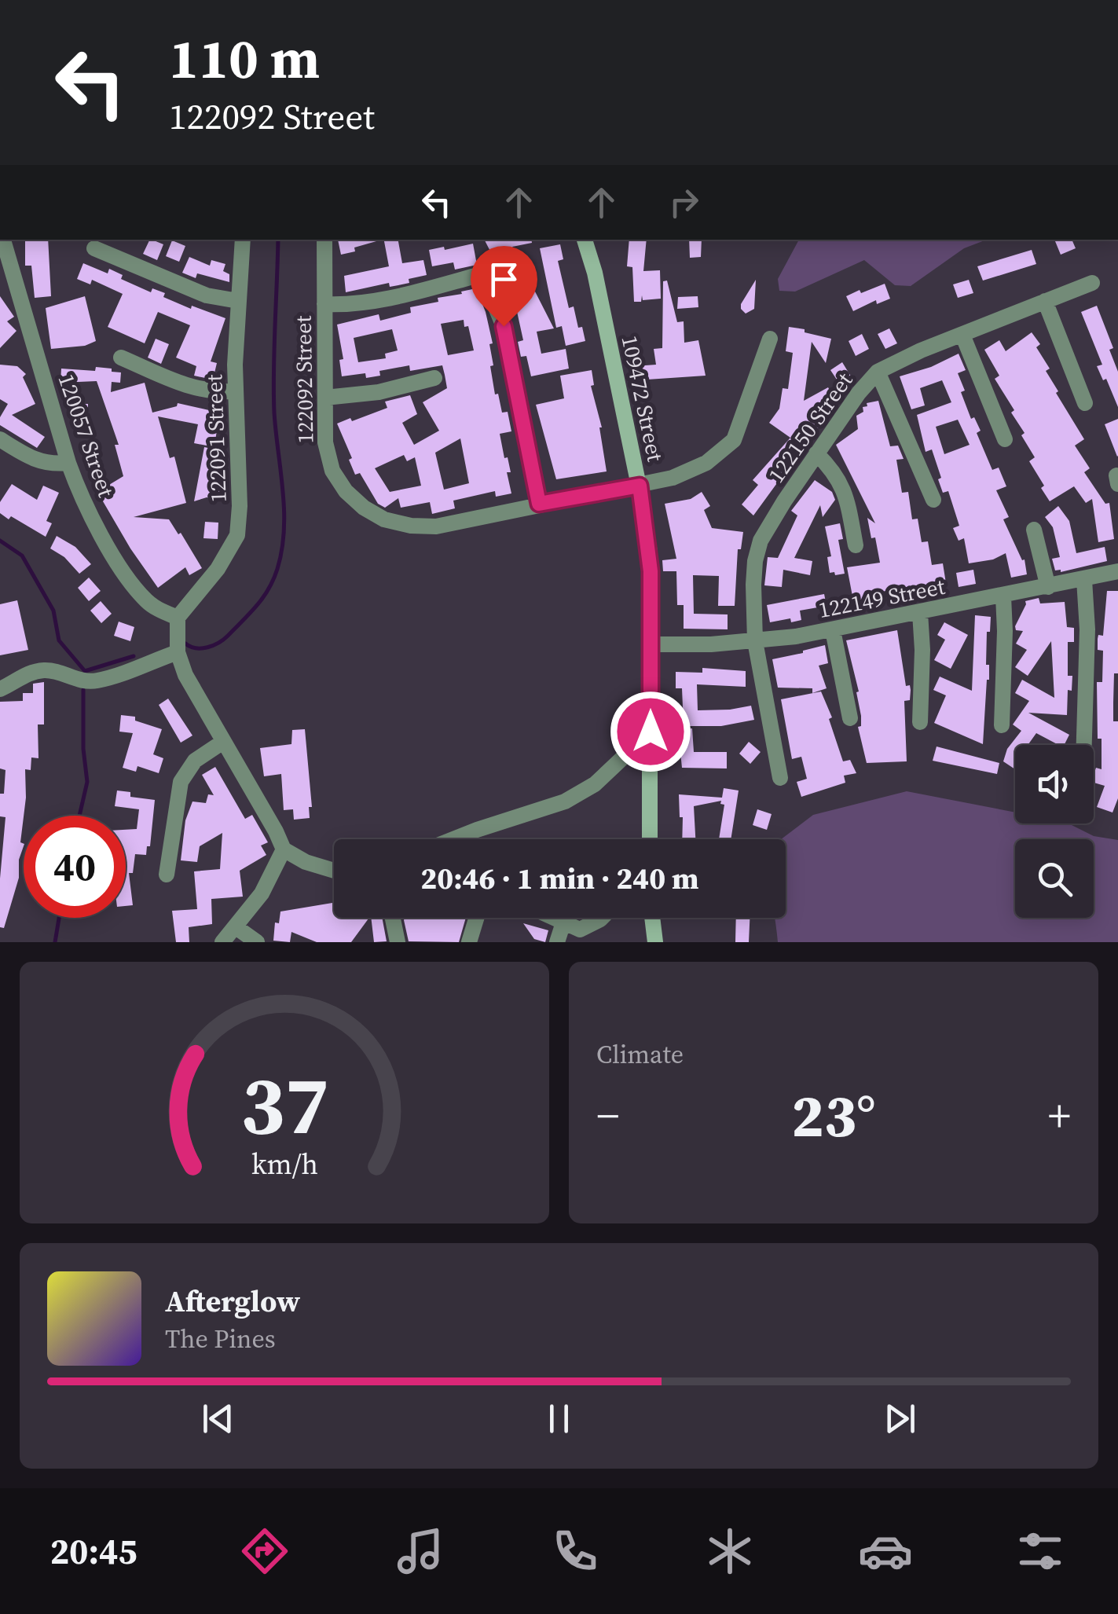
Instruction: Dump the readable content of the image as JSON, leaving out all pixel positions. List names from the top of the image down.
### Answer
{
  "streets": {
    "street": [
      "122092 Street",
      "109472 Street",
      "122150 Street",
      "120057 Street",
      "122091 Street",
      "122149 Street"
    ]
  },
  "crossings": [
    ["122092 Street", "109472 Street"],
    ["109472 Street", "122149 Street"],
    ["122150 Street", "122149 Street"],
    ["120057 Street", "122091 Street"]
  ],
  "page": {
    "turn": ["110 m", "122092 Street"],
    "limit": "40",
    "trip": "20:46 · 1 min · 240 m",
    "tile": "Climate",
    "heat": ["−", "23°", "+"],
    "song": ["Afterglow", "The Pines"],
    "tabs": "20:45",
    "gauge": ["37", "km/h"]
  }
}
